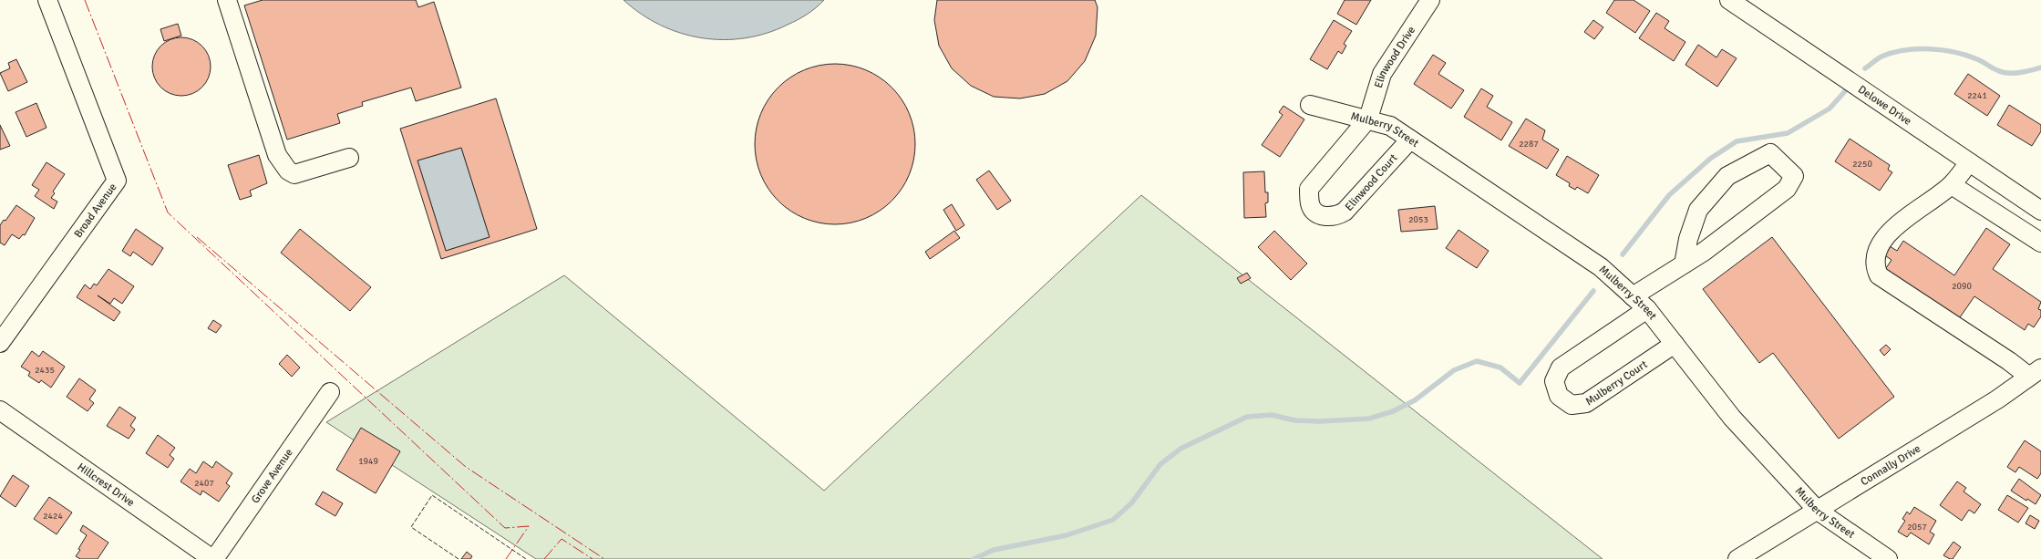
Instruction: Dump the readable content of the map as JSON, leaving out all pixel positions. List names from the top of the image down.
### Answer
{
  "streets": {
    "street": [
      "Elinwood Drive",
      "Delowe Drive",
      "Mulberry Street",
      "Elinwood Court",
      "Broad Avenue",
      "Mulberry Court",
      "Connally Drive",
      "Grove Avenue",
      "Hillcrest Drive"
    ]
  },
  "crossings": [
    ["Elinwood Drive", "Mulberry Street"],
    ["Elinwood Drive", "Elinwood Court"],
    ["Mulberry Street", "Elinwood Court"],
    ["Mulberry Street", "Mulberry Court"],
    ["Mulberry Street", "Connally Drive"],
    ["Grove Avenue", "Hillcrest Drive"]
  ],
  "house_numbers": [
    "2241",
    "2287",
    "2250",
    "2053",
    "2090",
    "2435",
    "1949",
    "2407",
    "2424",
    "2057"
  ]
}
